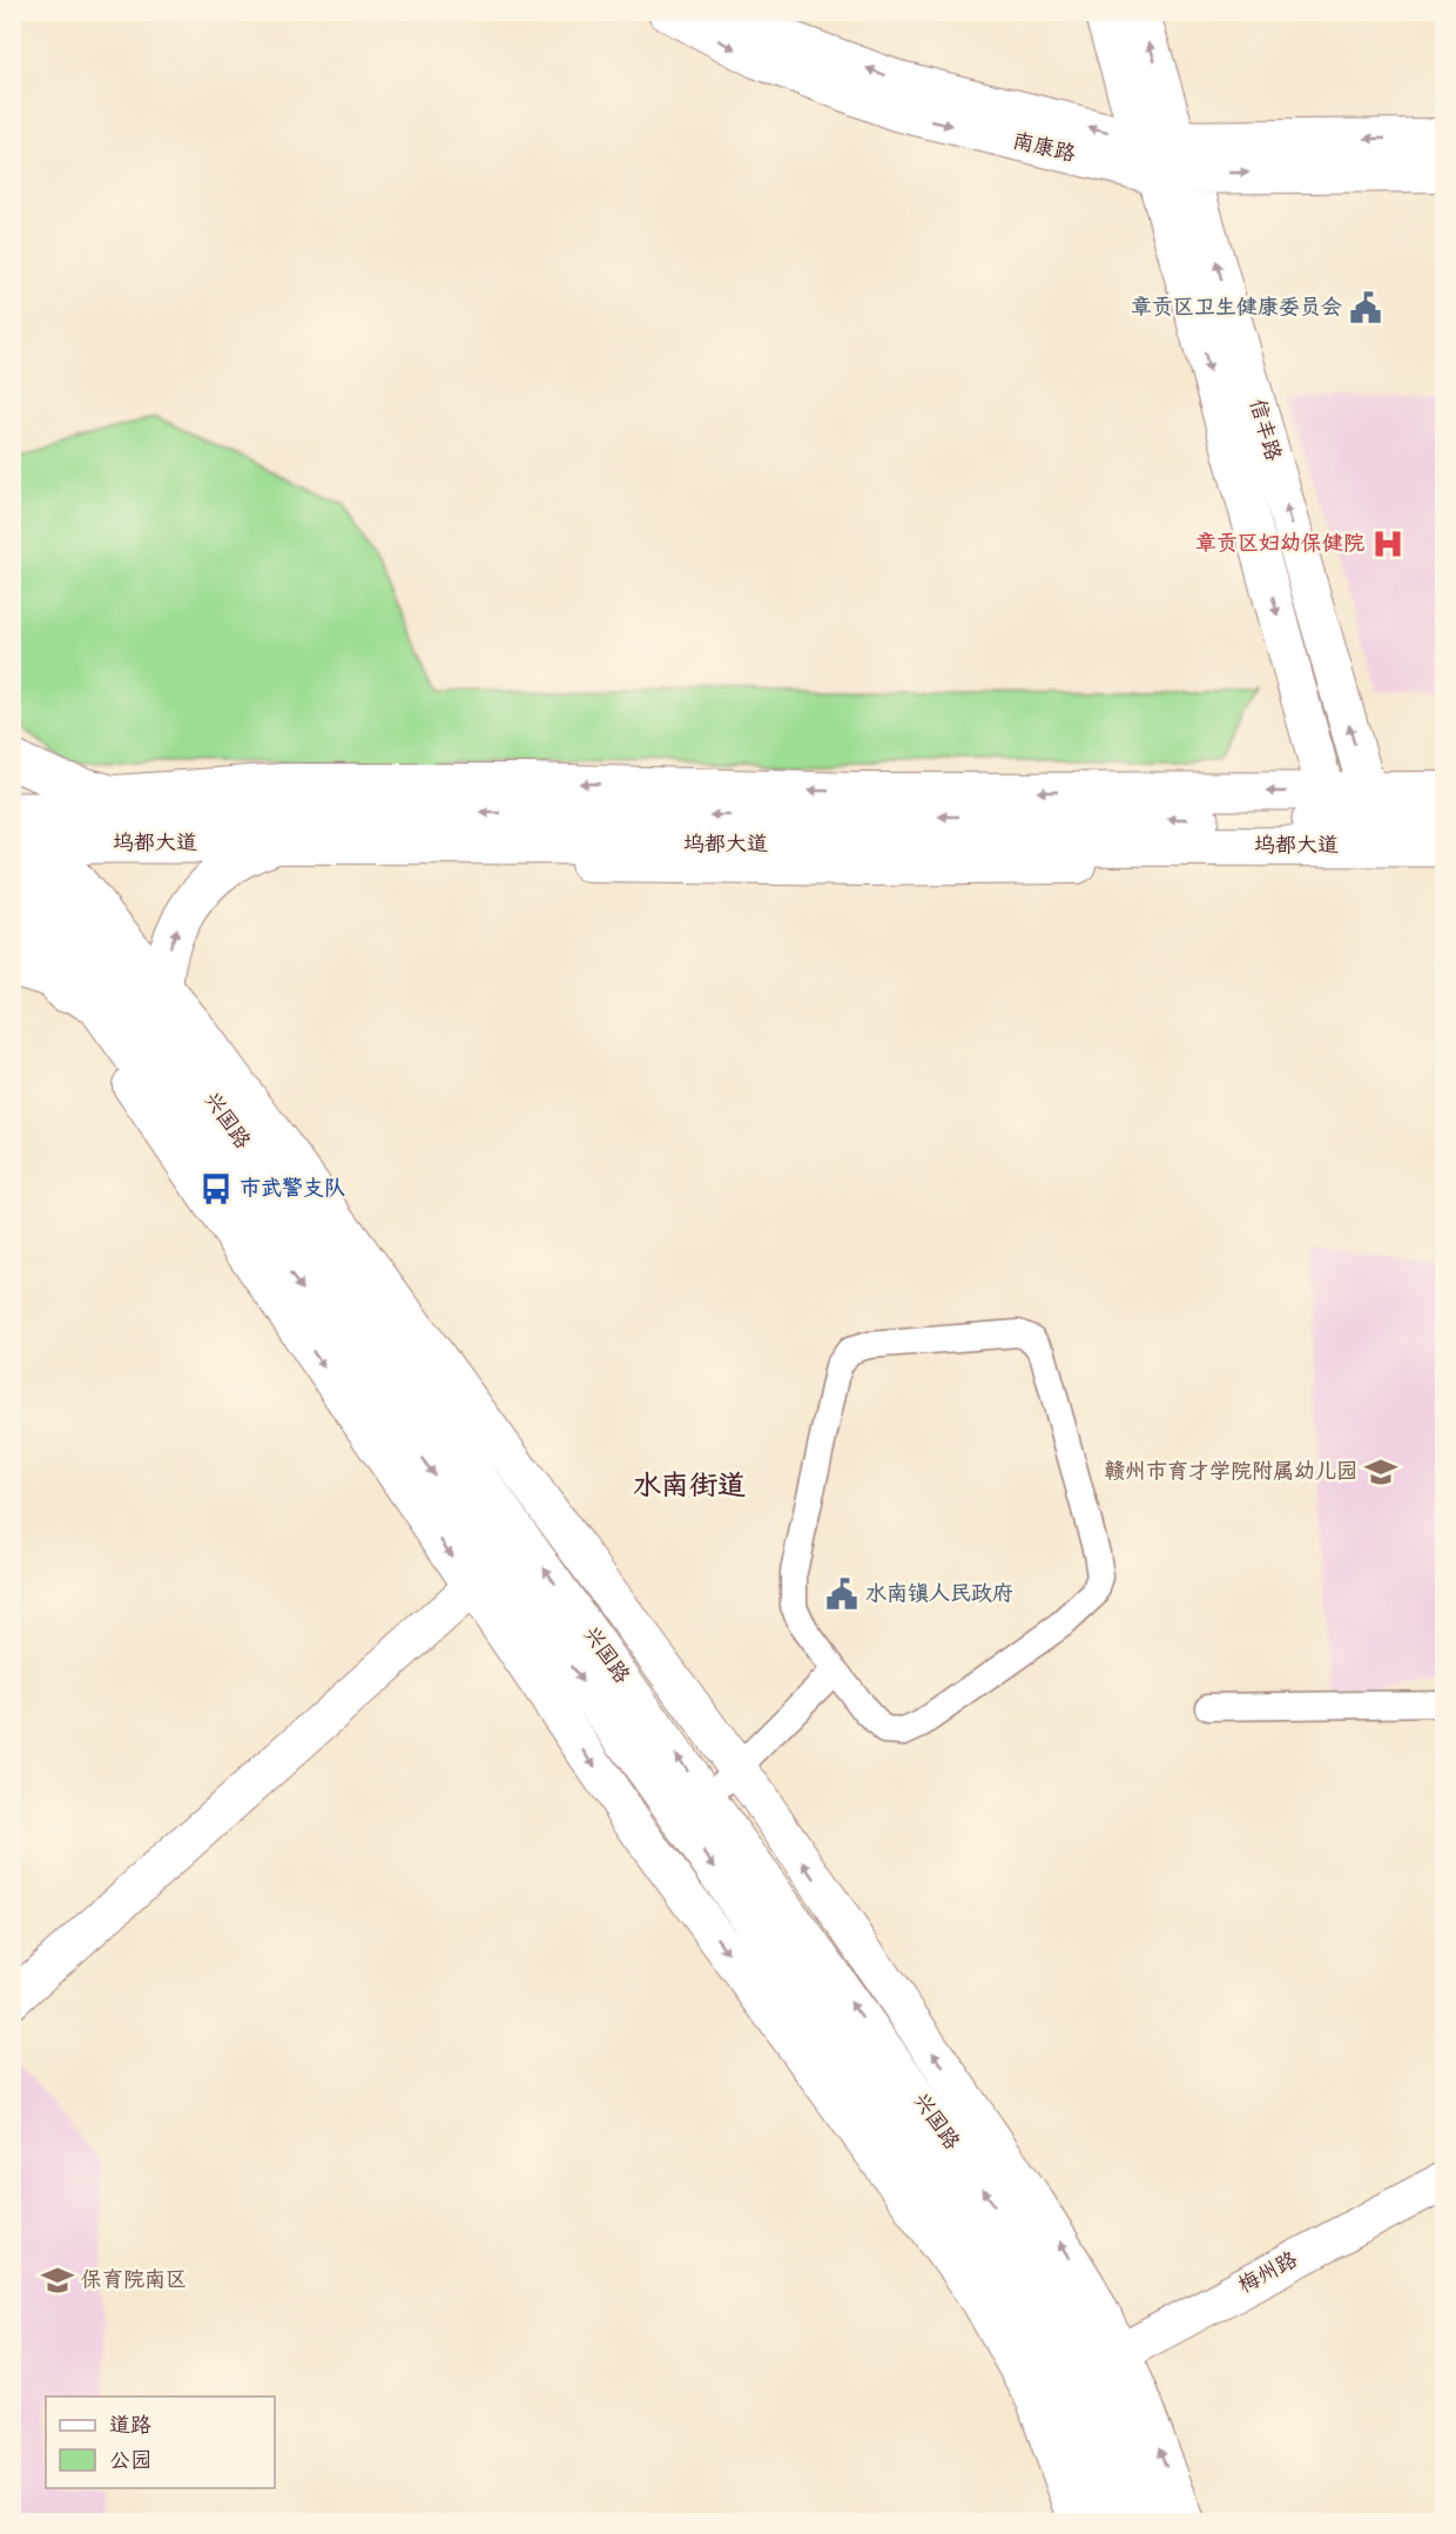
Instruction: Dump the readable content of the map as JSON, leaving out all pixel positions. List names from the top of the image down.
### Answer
{
  "streets": {
    "main road": ["坞都大道", "兴国路"],
    "street": ["南康路", "信丰路", "梅州路"]
  },
  "crossings": [
    ["南康路", "信丰路"],
    ["信丰路", "坞都大道"],
    ["坞都大道", "兴国路"],
    ["兴国路", "梅州路"]
  ],
  "districts": ["水南街道"],
  "places": {
    "public building": ["章贡区卫生健康委员会", "水南镇人民政府"],
    "hospital": ["章贡区妇幼保健院"],
    "bus stop": ["市武警支队"],
    "school or university": ["赣州市育才学院附属幼儿园", "保育院南区"]
  },
  "legend": ["道路", "公园"]
}
